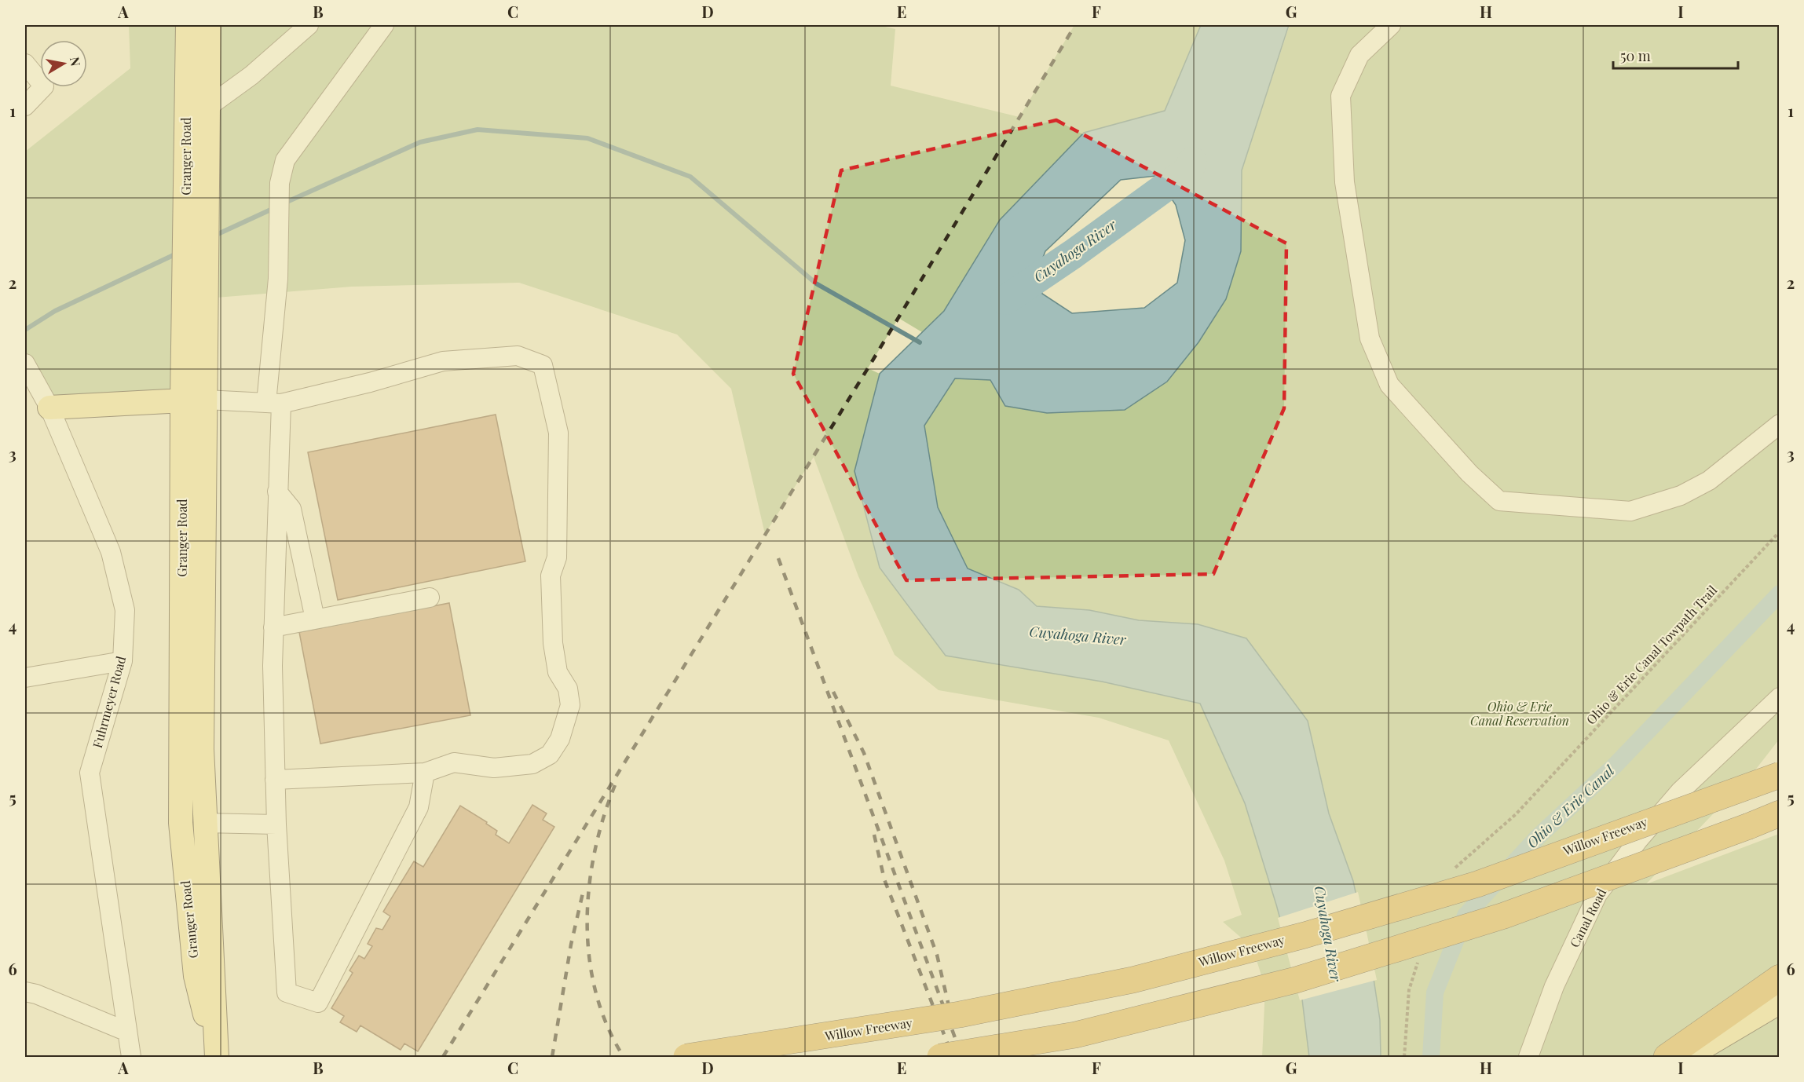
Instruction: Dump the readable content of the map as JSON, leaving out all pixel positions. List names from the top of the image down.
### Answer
{
  "streets": {
    "highway": ["Willow Freeway"],
    "main road": ["Granger Road"],
    "street": ["Fuhrmeyer Road", "Canal Road"],
    "path": ["Ohio & Erie Canal Towpath Trail"]
  },
  "water": ["Cuyahoga River", "Ohio & Erie Canal"],
  "parks": ["Ohio & Erie Canal Reservation"],
  "scale_bar": "50 m",
  "north": "right",
  "grid": {
    "columns": [
      "A",
      "B",
      "C",
      "D",
      "E",
      "F",
      "G",
      "H",
      "I"
    ],
    "rows": [
      "1",
      "2",
      "3",
      "4",
      "5",
      "6"
    ]
  }
}
